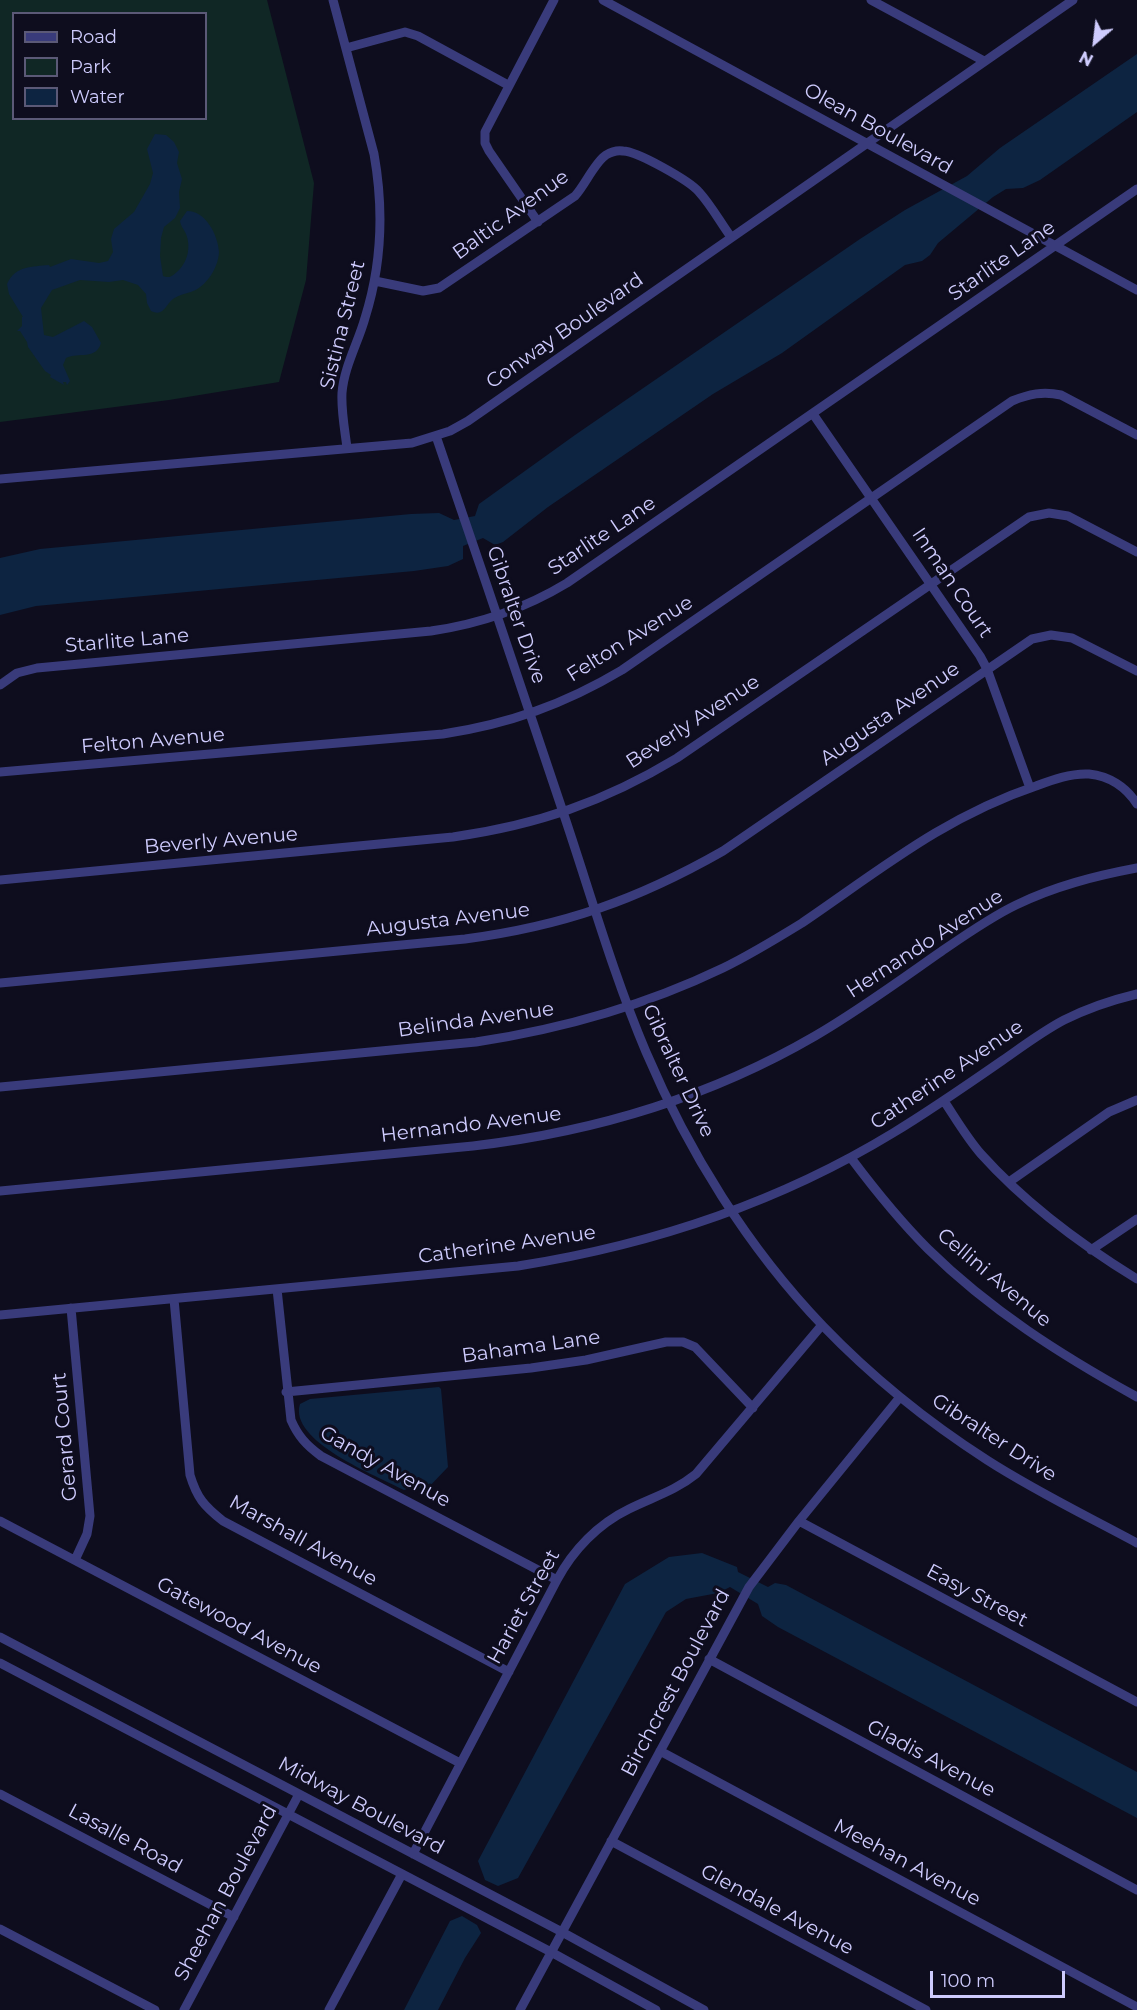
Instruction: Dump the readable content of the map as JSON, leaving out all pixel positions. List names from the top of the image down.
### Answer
{
  "streets": {
    "street": [
      "Olean Boulevard",
      "Baltic Avenue",
      "Starlite Lane",
      "Sistina Street",
      "Conway Boulevard",
      "Inman Court",
      "Gibralter Drive",
      "Felton Avenue",
      "Augusta Avenue",
      "Beverly Avenue",
      "Hernando Avenue",
      "Belinda Avenue",
      "Catherine Avenue",
      "Cellini Avenue",
      "Bahama Lane",
      "Gerard Court",
      "Gandy Avenue",
      "Marshall Avenue",
      "Easy Street",
      "Hariet Street",
      "Gatewood Avenue",
      "Birchcrest Boulevard",
      "Gladis Avenue",
      "Midway Boulevard",
      "Lasalle Road",
      "Meehan Avenue",
      "Sheehan Boulevard",
      "Glendale Avenue"
    ]
  },
  "crossings": [
    ["Olean Boulevard", "Starlite Lane"],
    ["Olean Boulevard", "Conway Boulevard"],
    ["Baltic Avenue", "Sistina Street"],
    ["Baltic Avenue", "Conway Boulevard"],
    ["Starlite Lane", "Inman Court"],
    ["Starlite Lane", "Gibralter Drive"],
    ["Sistina Street", "Conway Boulevard"],
    ["Conway Boulevard", "Gibralter Drive"],
    ["Inman Court", "Felton Avenue"],
    ["Inman Court", "Augusta Avenue"],
    ["Inman Court", "Beverly Avenue"],
    ["Inman Court", "Belinda Avenue"],
    ["Gibralter Drive", "Felton Avenue"],
    ["Gibralter Drive", "Augusta Avenue"],
    ["Gibralter Drive", "Beverly Avenue"],
    ["Gibralter Drive", "Hernando Avenue"],
    ["Gibralter Drive", "Belinda Avenue"],
    ["Gibralter Drive", "Catherine Avenue"],
    ["Gibralter Drive", "Hariet Street"],
    ["Gibralter Drive", "Birchcrest Boulevard"],
    ["Catherine Avenue", "Cellini Avenue"],
    ["Catherine Avenue", "Gerard Court"],
    ["Catherine Avenue", "Gandy Avenue"],
    ["Catherine Avenue", "Marshall Avenue"],
    ["Bahama Lane", "Gandy Avenue"],
    ["Bahama Lane", "Hariet Street"],
    ["Gerard Court", "Gatewood Avenue"],
    ["Gandy Avenue", "Hariet Street"],
    ["Marshall Avenue", "Hariet Street"],
    ["Easy Street", "Birchcrest Boulevard"],
    ["Hariet Street", "Gatewood Avenue"],
    ["Hariet Street", "Midway Boulevard"],
    ["Birchcrest Boulevard", "Gladis Avenue"],
    ["Birchcrest Boulevard", "Midway Boulevard"],
    ["Birchcrest Boulevard", "Meehan Avenue"],
    ["Birchcrest Boulevard", "Glendale Avenue"],
    ["Midway Boulevard", "Sheehan Boulevard"],
    ["Lasalle Road", "Sheehan Boulevard"]
  ],
  "legend": ["Road", "Park", "Water"],
  "scale_bar": "100 m",
  "north": "bottom left"
}
